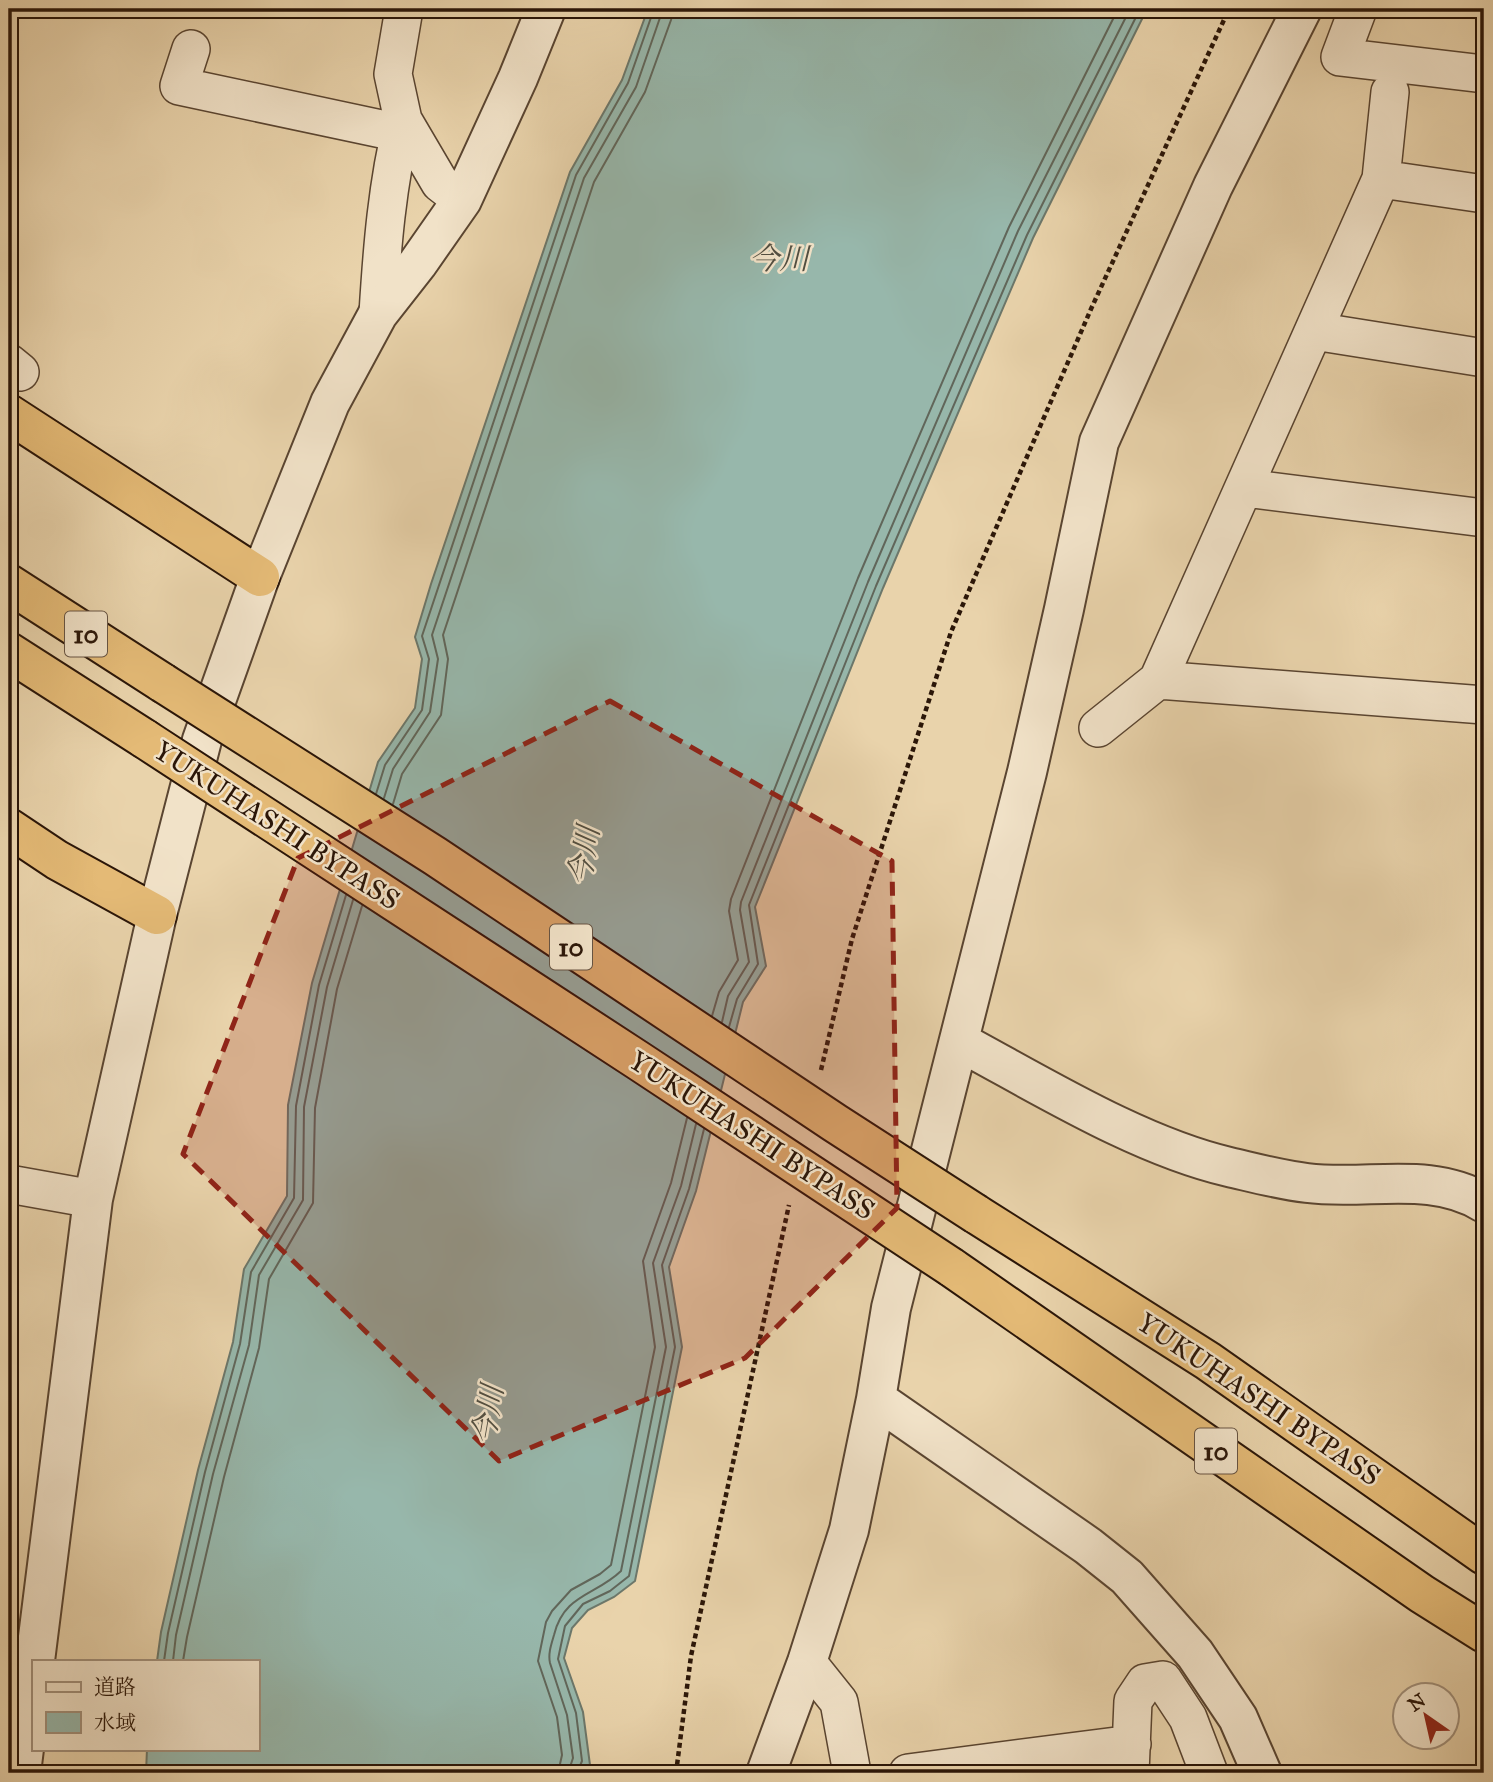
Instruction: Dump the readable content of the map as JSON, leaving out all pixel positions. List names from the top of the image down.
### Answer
{
  "streets": {
    "highway": ["10", "YUKUHASHI BYPASS"]
  },
  "water": ["今川"],
  "legend": ["道路", "水域"],
  "north": "top left"
}
